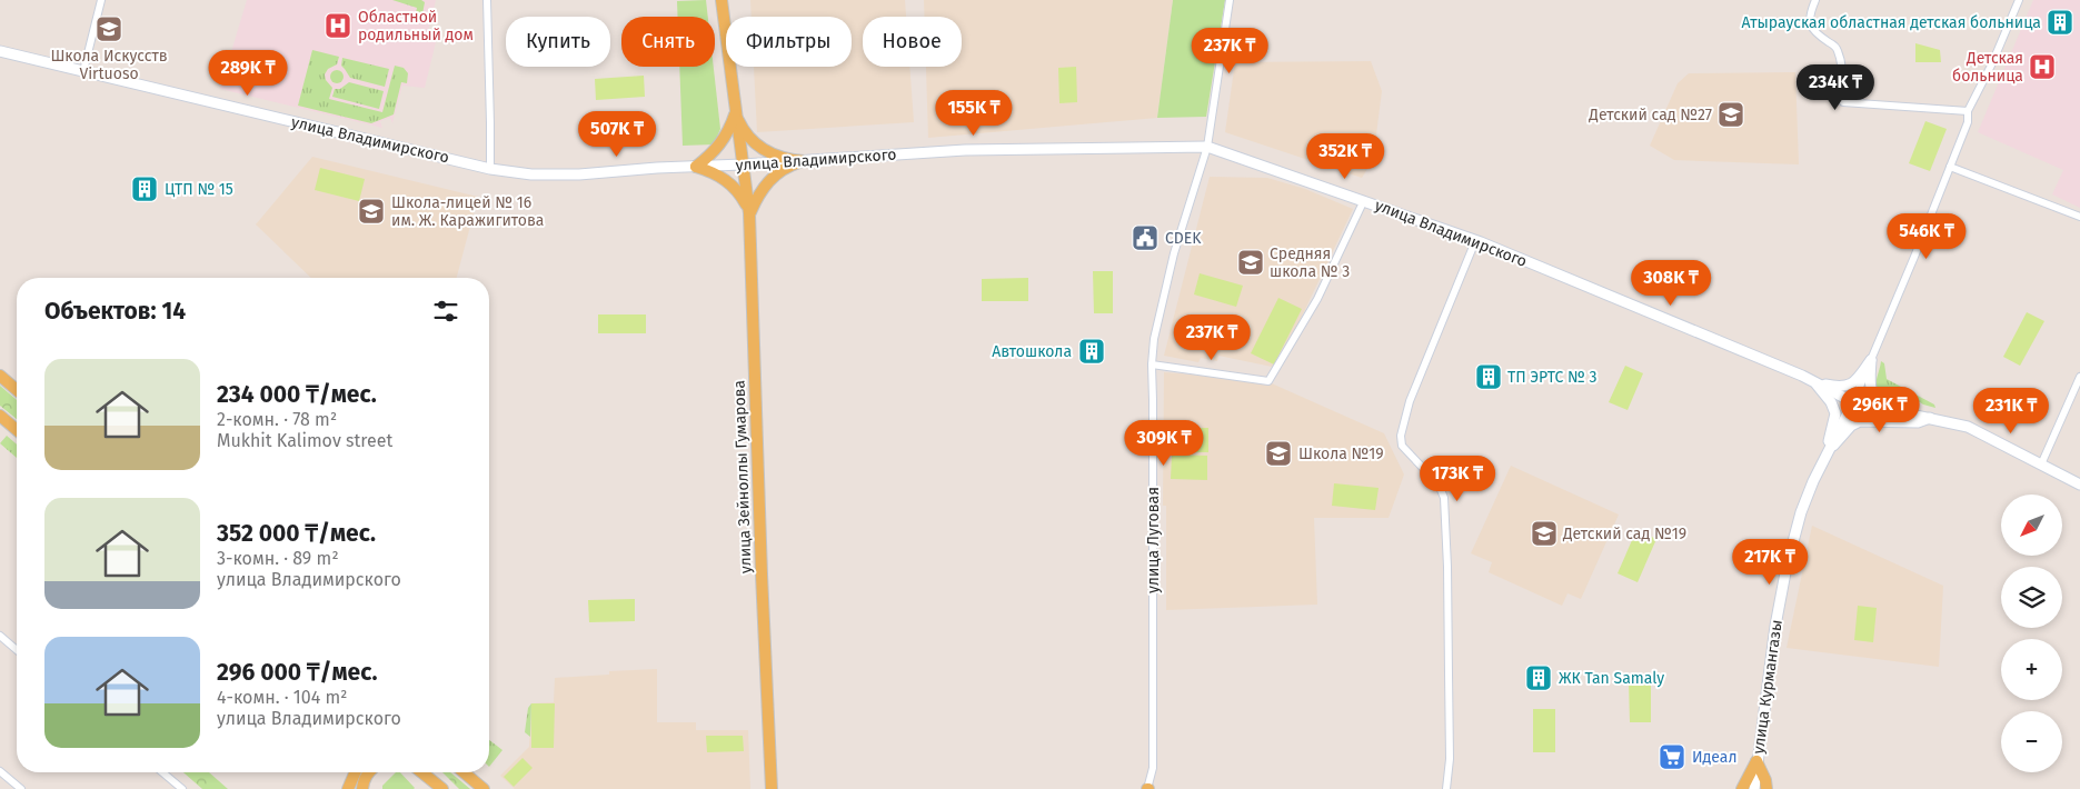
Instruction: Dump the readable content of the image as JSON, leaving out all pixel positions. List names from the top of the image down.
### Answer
{
  "streets": {
    "main road": ["улица Зейноллы Гумарова"],
    "street": ["улица Владимирского", "улица Луговая", "улица Курмангазы"]
  },
  "crossings": [
    ["улица Владимирского", "улица Зейноллы Гумарова"],
    ["улица Владимирского", "улица Луговая"],
    ["улица Владимирского", "улица Курмангазы"]
  ],
  "places": {
    "building": [
      "Атырауская областная детская больница",
      "ЦТП № 15",
      "Автошкола",
      "ТП ЭРТС № 3",
      "ЖК Tan Samaly"
    ],
    "hospital": ["Областной родильный дом", "Детская больница"],
    "school or university": [
      "Школа Искусств Virtuoso",
      "Детский сад №27",
      "Школа-лицей № 16 им. Ж. Каражигитова",
      "Средняя школа № 3",
      "Школа №19",
      "Детский сад №19"
    ],
    "public building": ["CDEK"],
    "supermarket": ["Идеал"]
  },
  "north": "bottom left",
  "page": {
    "chip": [
      "Купить",
      "Снять",
      "Фильтры",
      "Новое"
    ],
    "price": [
      "237K ₸",
      "289K ₸",
      "234K ₸",
      "155K ₸",
      "507K ₸",
      "352K ₸",
      "546K ₸",
      "308K ₸",
      "237K ₸",
      "296K ₸",
      "231K ₸",
      "309K ₸",
      "173K ₸",
      "217K ₸"
    ],
    "heading": "Объектов: 14",
    "list": [
      {
        "name": "234 000 ₸/мес.",
        "note": "2-комн. · 78 m² · Mukhit Kalimov street"
      },
      {
        "name": "352 000 ₸/мес.",
        "note": "3-комн. · 89 m² · улица Владимирского"
      },
      {
        "name": "296 000 ₸/мес.",
        "note": "4-комн. · 104 m² · улица Владимирского"
      }
    ],
    "map_buttons": ["+", "−"]
  }
}
